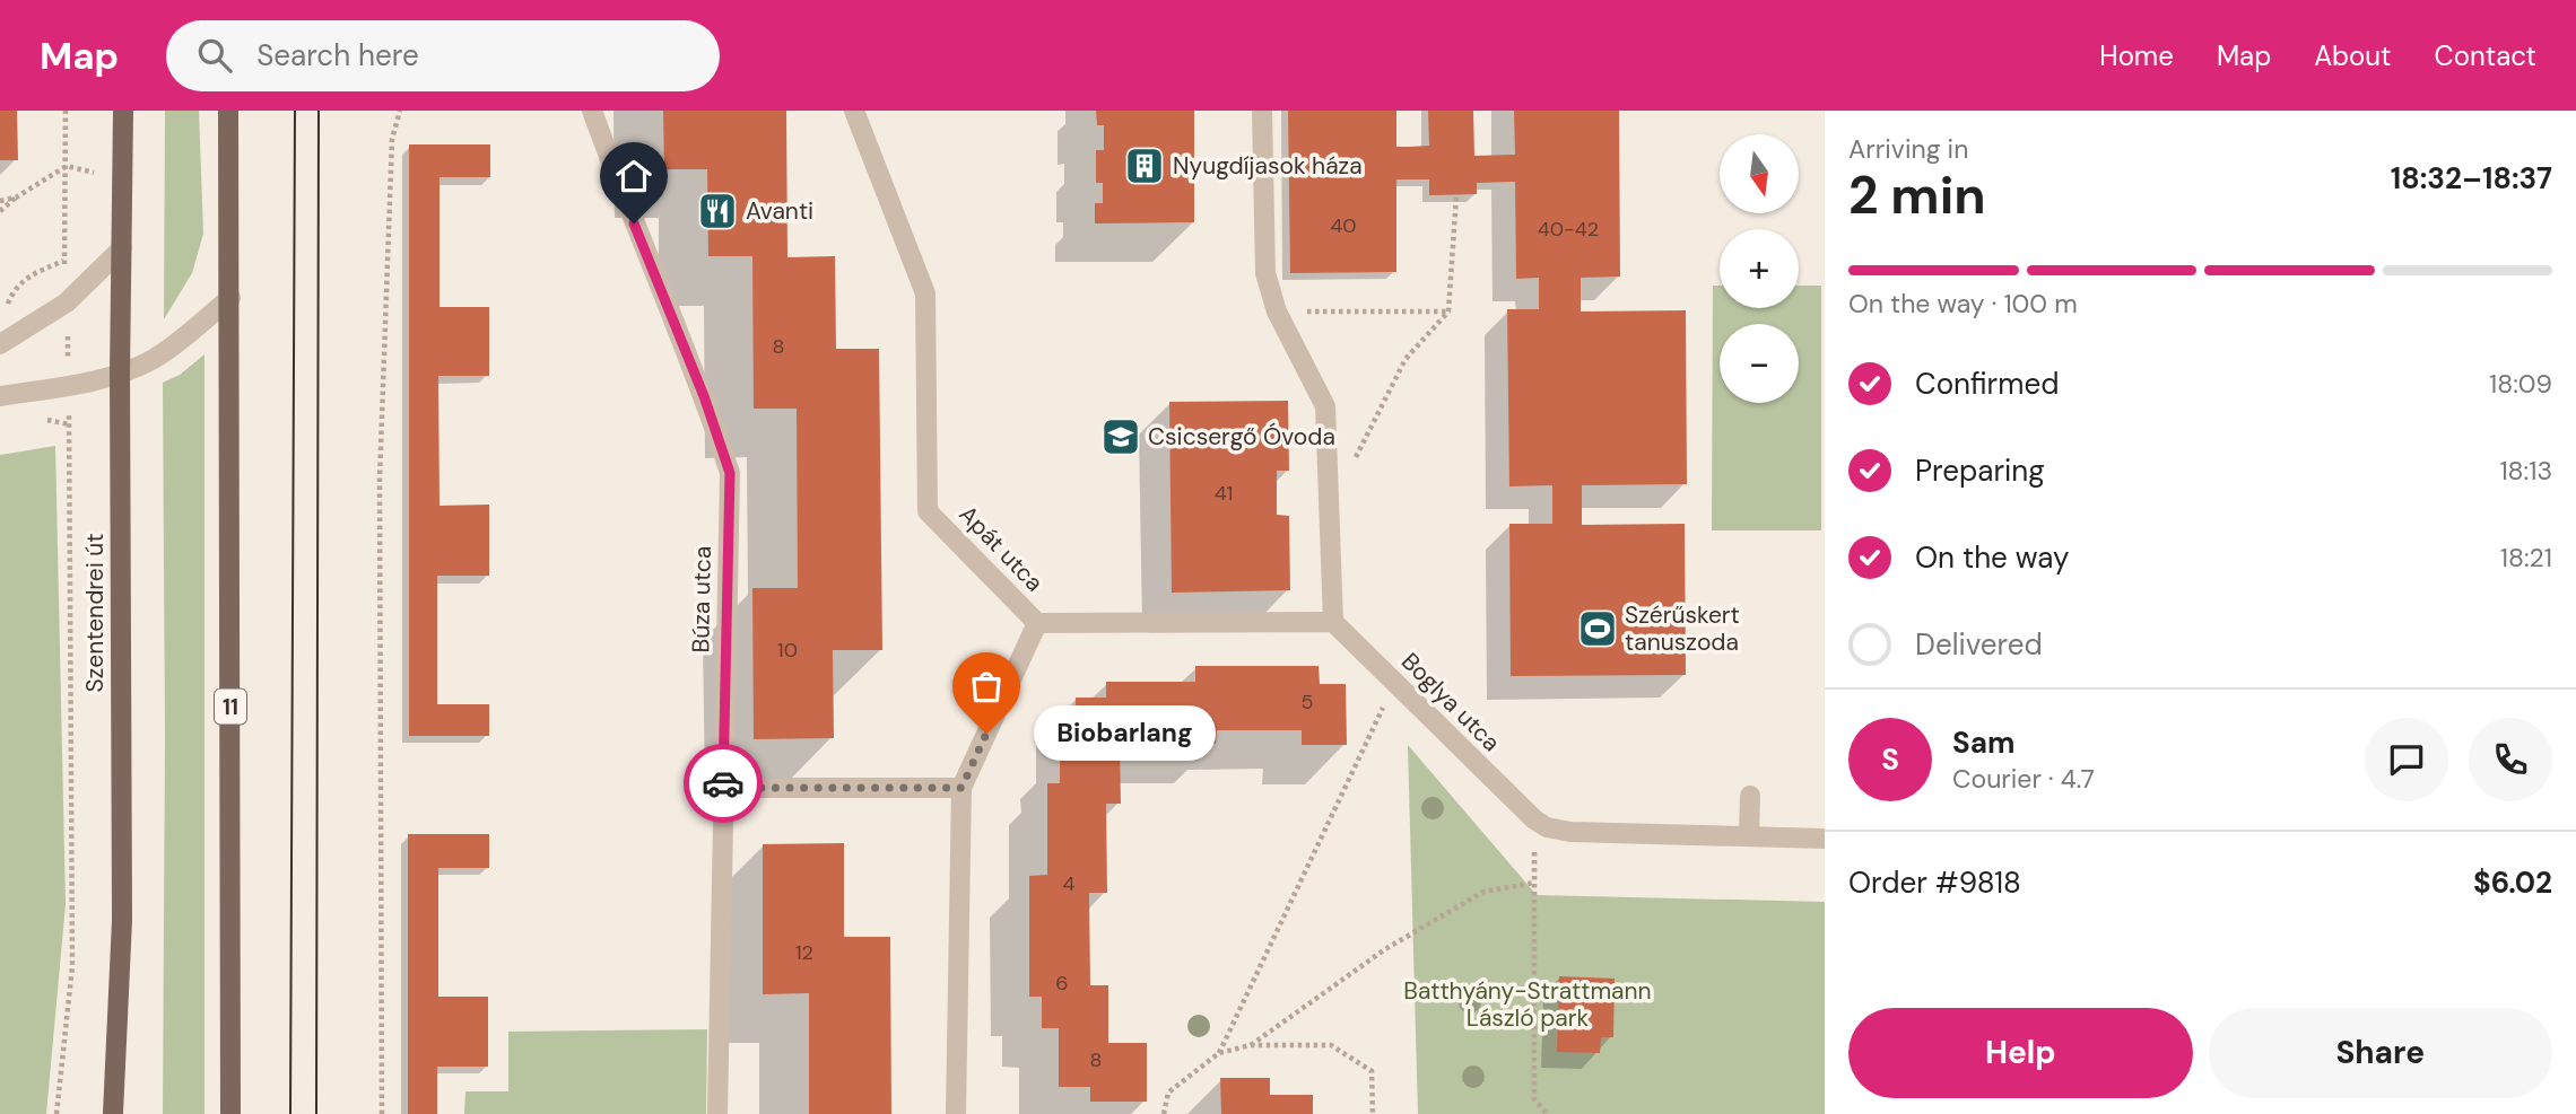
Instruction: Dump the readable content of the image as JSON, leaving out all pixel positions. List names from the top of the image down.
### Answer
{
  "streets": {
    "main road": ["Szentendrei út", "11"],
    "street": ["Apát utca", "Búza utca", "Boglya utca"]
  },
  "parks": ["Batthyány-Strattmann László park"],
  "places": {
    "building": ["Nyugdíjasok háza"],
    "restaurant": ["Avanti"],
    "school or university": ["Csicsergő Óvoda"],
    "sports": ["Szérűskert tanuszoda"],
    "other": ["Biobarlang"]
  },
  "house_numbers": [
    "40",
    "40-42",
    "8",
    "41",
    "10",
    "5",
    "4",
    "12",
    "6",
    "8"
  ],
  "north": "bottom",
  "page": {
    "header": "Map",
    "search": "Search here",
    "nav": [
      "Home",
      "Map",
      "About",
      "Contact"
    ],
    "heading": ["2 min", "Arriving in", "18:32–18:37"],
    "panel": [
      "Sam",
      "Courier · 4.7",
      "Order #9818",
      "$6.02"
    ],
    "map_buttons": ["+", "−"],
    "bar": "On the way · 100 m",
    "list": [
      ["Confirmed", "18:09"],
      ["Preparing", "18:13"],
      ["On the way", "18:21"],
      "Delivered"
    ],
    "bubble": "Biobarlang",
    "round": "S",
    "buttons": ["Help", "Share"]
  }
}
